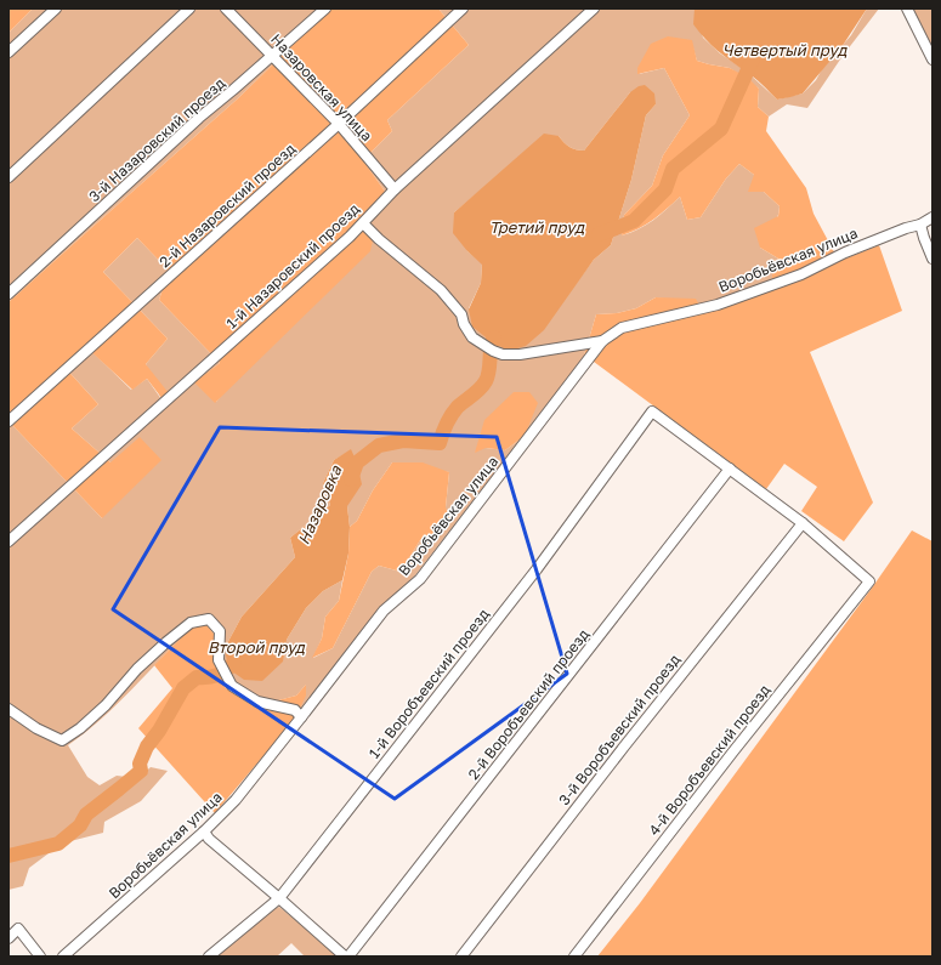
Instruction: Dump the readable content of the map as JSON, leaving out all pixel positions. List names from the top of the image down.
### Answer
{
  "streets": {
    "street": [
      "Назаровская улица",
      "3-й Назаровский проезд",
      "2-й Назаровский проезд",
      "Воробьёвская улица",
      "1-й Назаровский проезд",
      "1-й Воробъевский проезд",
      "2-й Воробъевский проезд",
      "3-й Воробъевский проезд",
      "4-й Воробъевский проезд"
    ]
  },
  "crossings": [
    ["Назаровская улица", "3-й Назаровский проезд"],
    ["Назаровская улица", "2-й Назаровский проезд"],
    ["Назаровская улица", "1-й Назаровский проезд"],
    ["1-й Воробъевский проезд", "2-й Воробъевский проезд"],
    ["3-й Воробъевский проезд", "4-й Воробъевский проезд"]
  ],
  "water": [
    "Четвертый пруд",
    "Третий пруд",
    "Назаровка",
    "Второй пруд"
  ]
}
